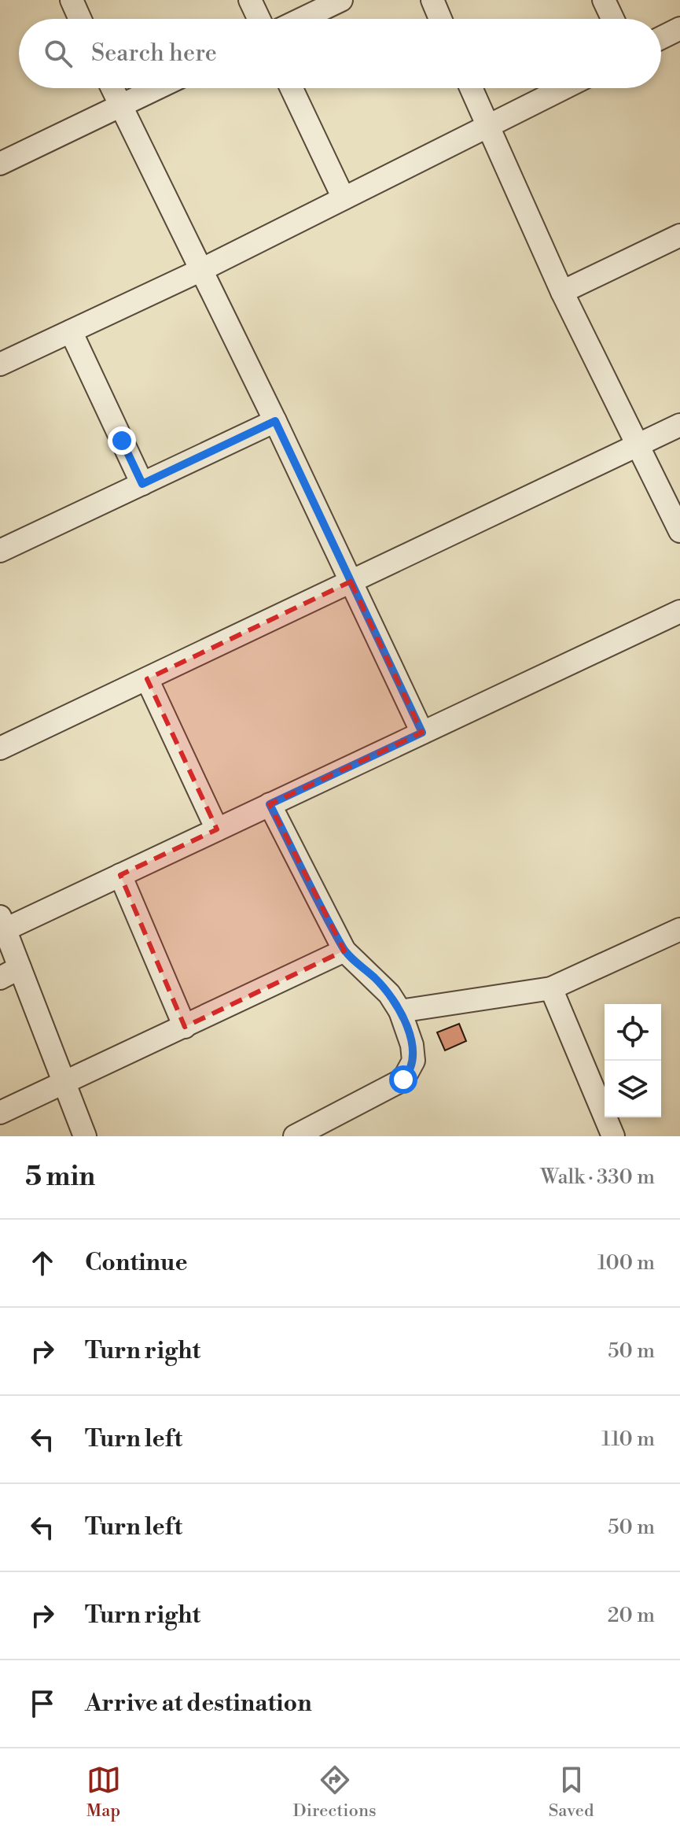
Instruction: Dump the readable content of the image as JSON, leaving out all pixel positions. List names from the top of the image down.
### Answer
{
  "page": {
    "search": "Search here",
    "heading": ["5 min", "Walk · 330 m"],
    "list": [
      ["Continue", "100 m"],
      ["Turn right", "50 m"],
      ["Turn left", "110 m"],
      ["Turn left", "50 m"],
      ["Turn right", "20 m"],
      "Arrive at destination"
    ],
    "nav": ["Map", "Directions", "Saved"]
  }
}
